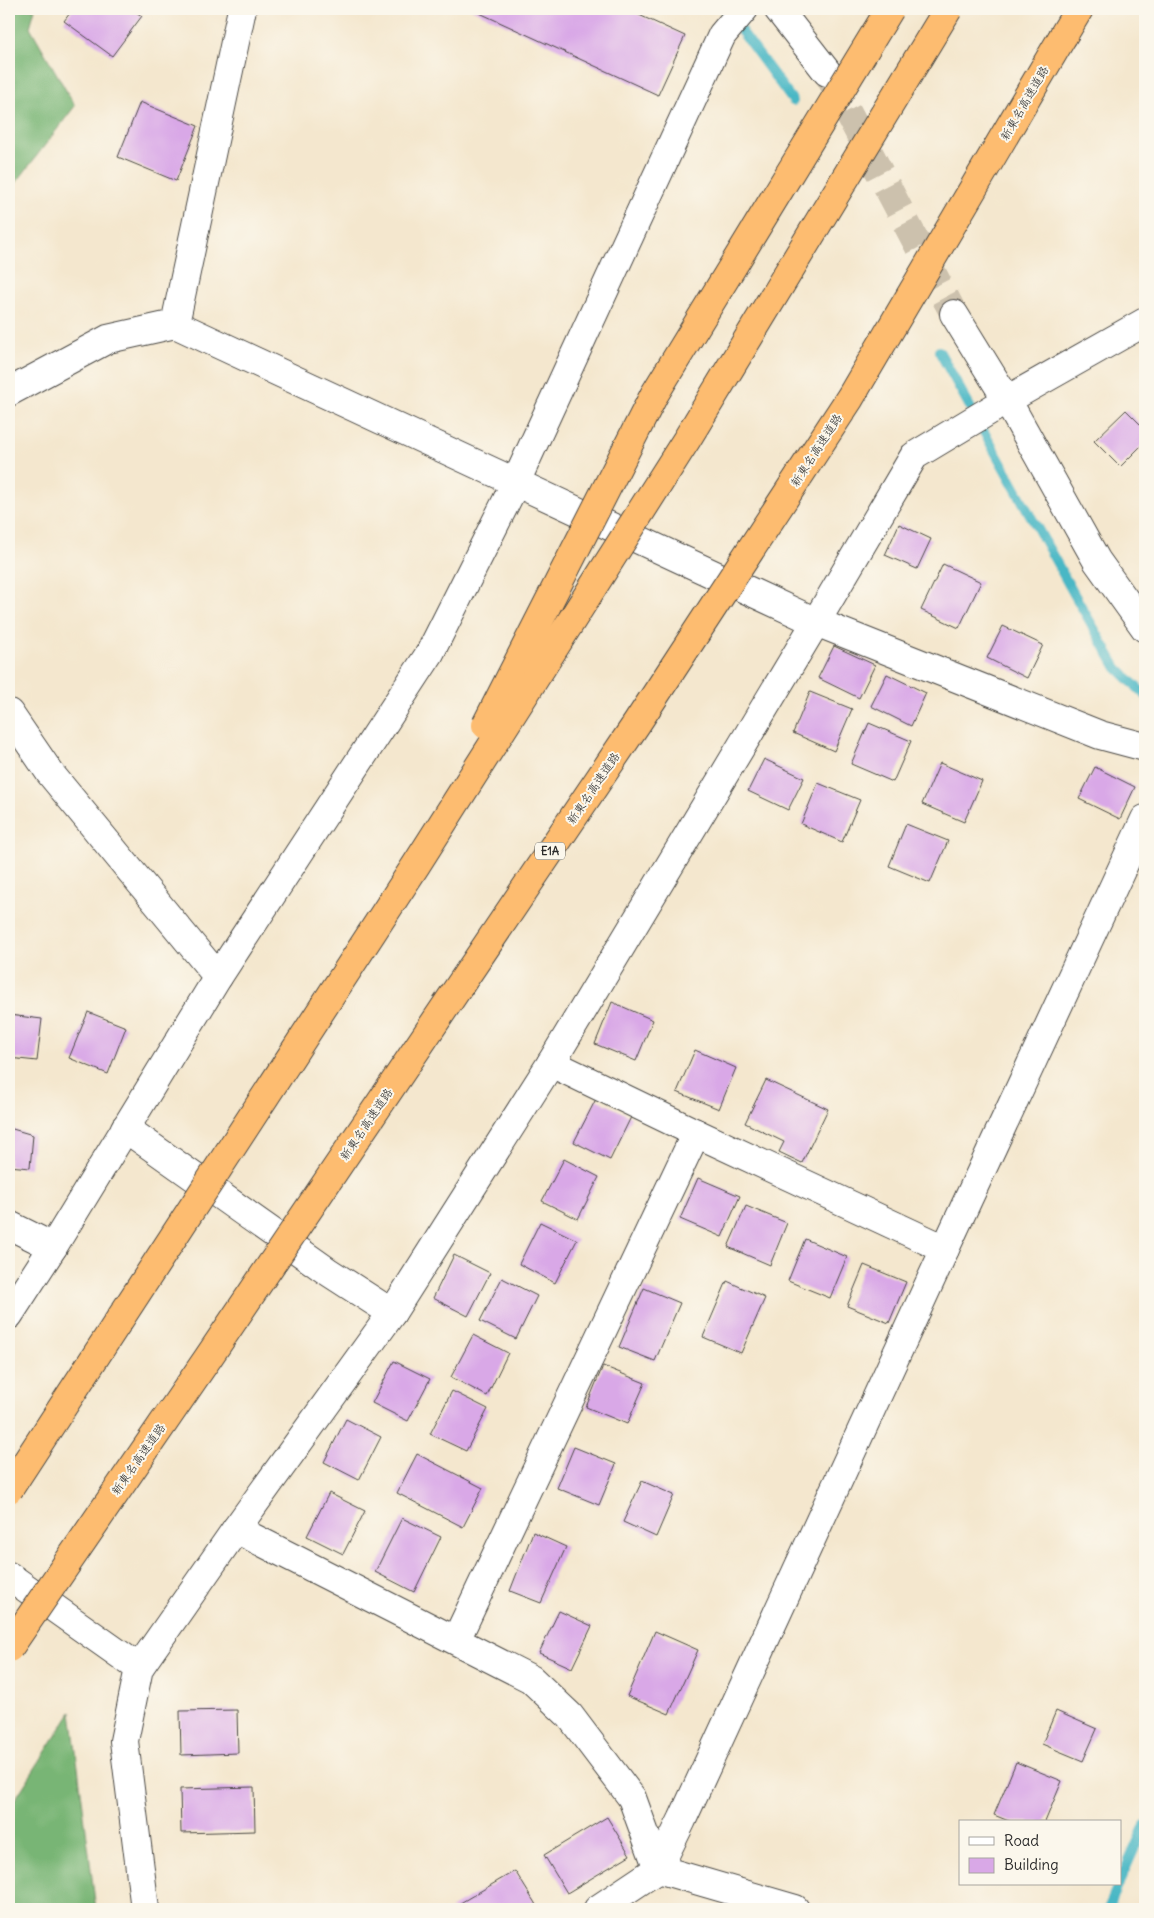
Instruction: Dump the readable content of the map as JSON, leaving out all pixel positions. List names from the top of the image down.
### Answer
{
  "streets": {
    "highway": ["新東名高速道路", "E1A"]
  },
  "legend": ["Road", "Building"]
}
